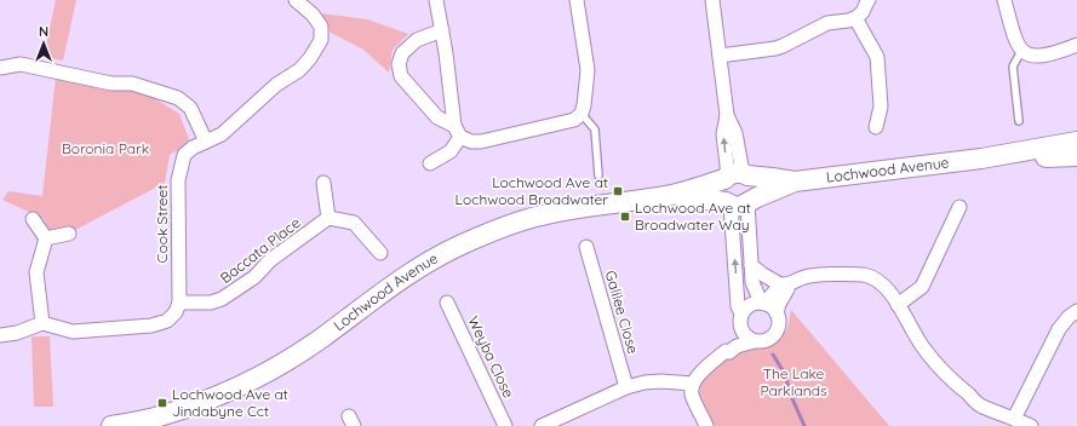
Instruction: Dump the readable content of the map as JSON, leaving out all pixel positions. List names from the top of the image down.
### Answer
{
  "streets": {
    "street": [
      "Lochwood Avenue",
      "Cook Street",
      "Baccata Place",
      "Galilee Close",
      "Weyba Close"
    ]
  },
  "crossings": [
    ["Cook Street", "Baccata Place"]
  ],
  "parks": ["Boronia Park", "The Lake Parklands"],
  "places": {
    "transit": ["Lochwood Ave at Lochwood Broadwater", "Lochwood Ave at Broadwater Way", "Lochwood Ave at Jindabyne Cct"]
  },
  "north": "top"
}
